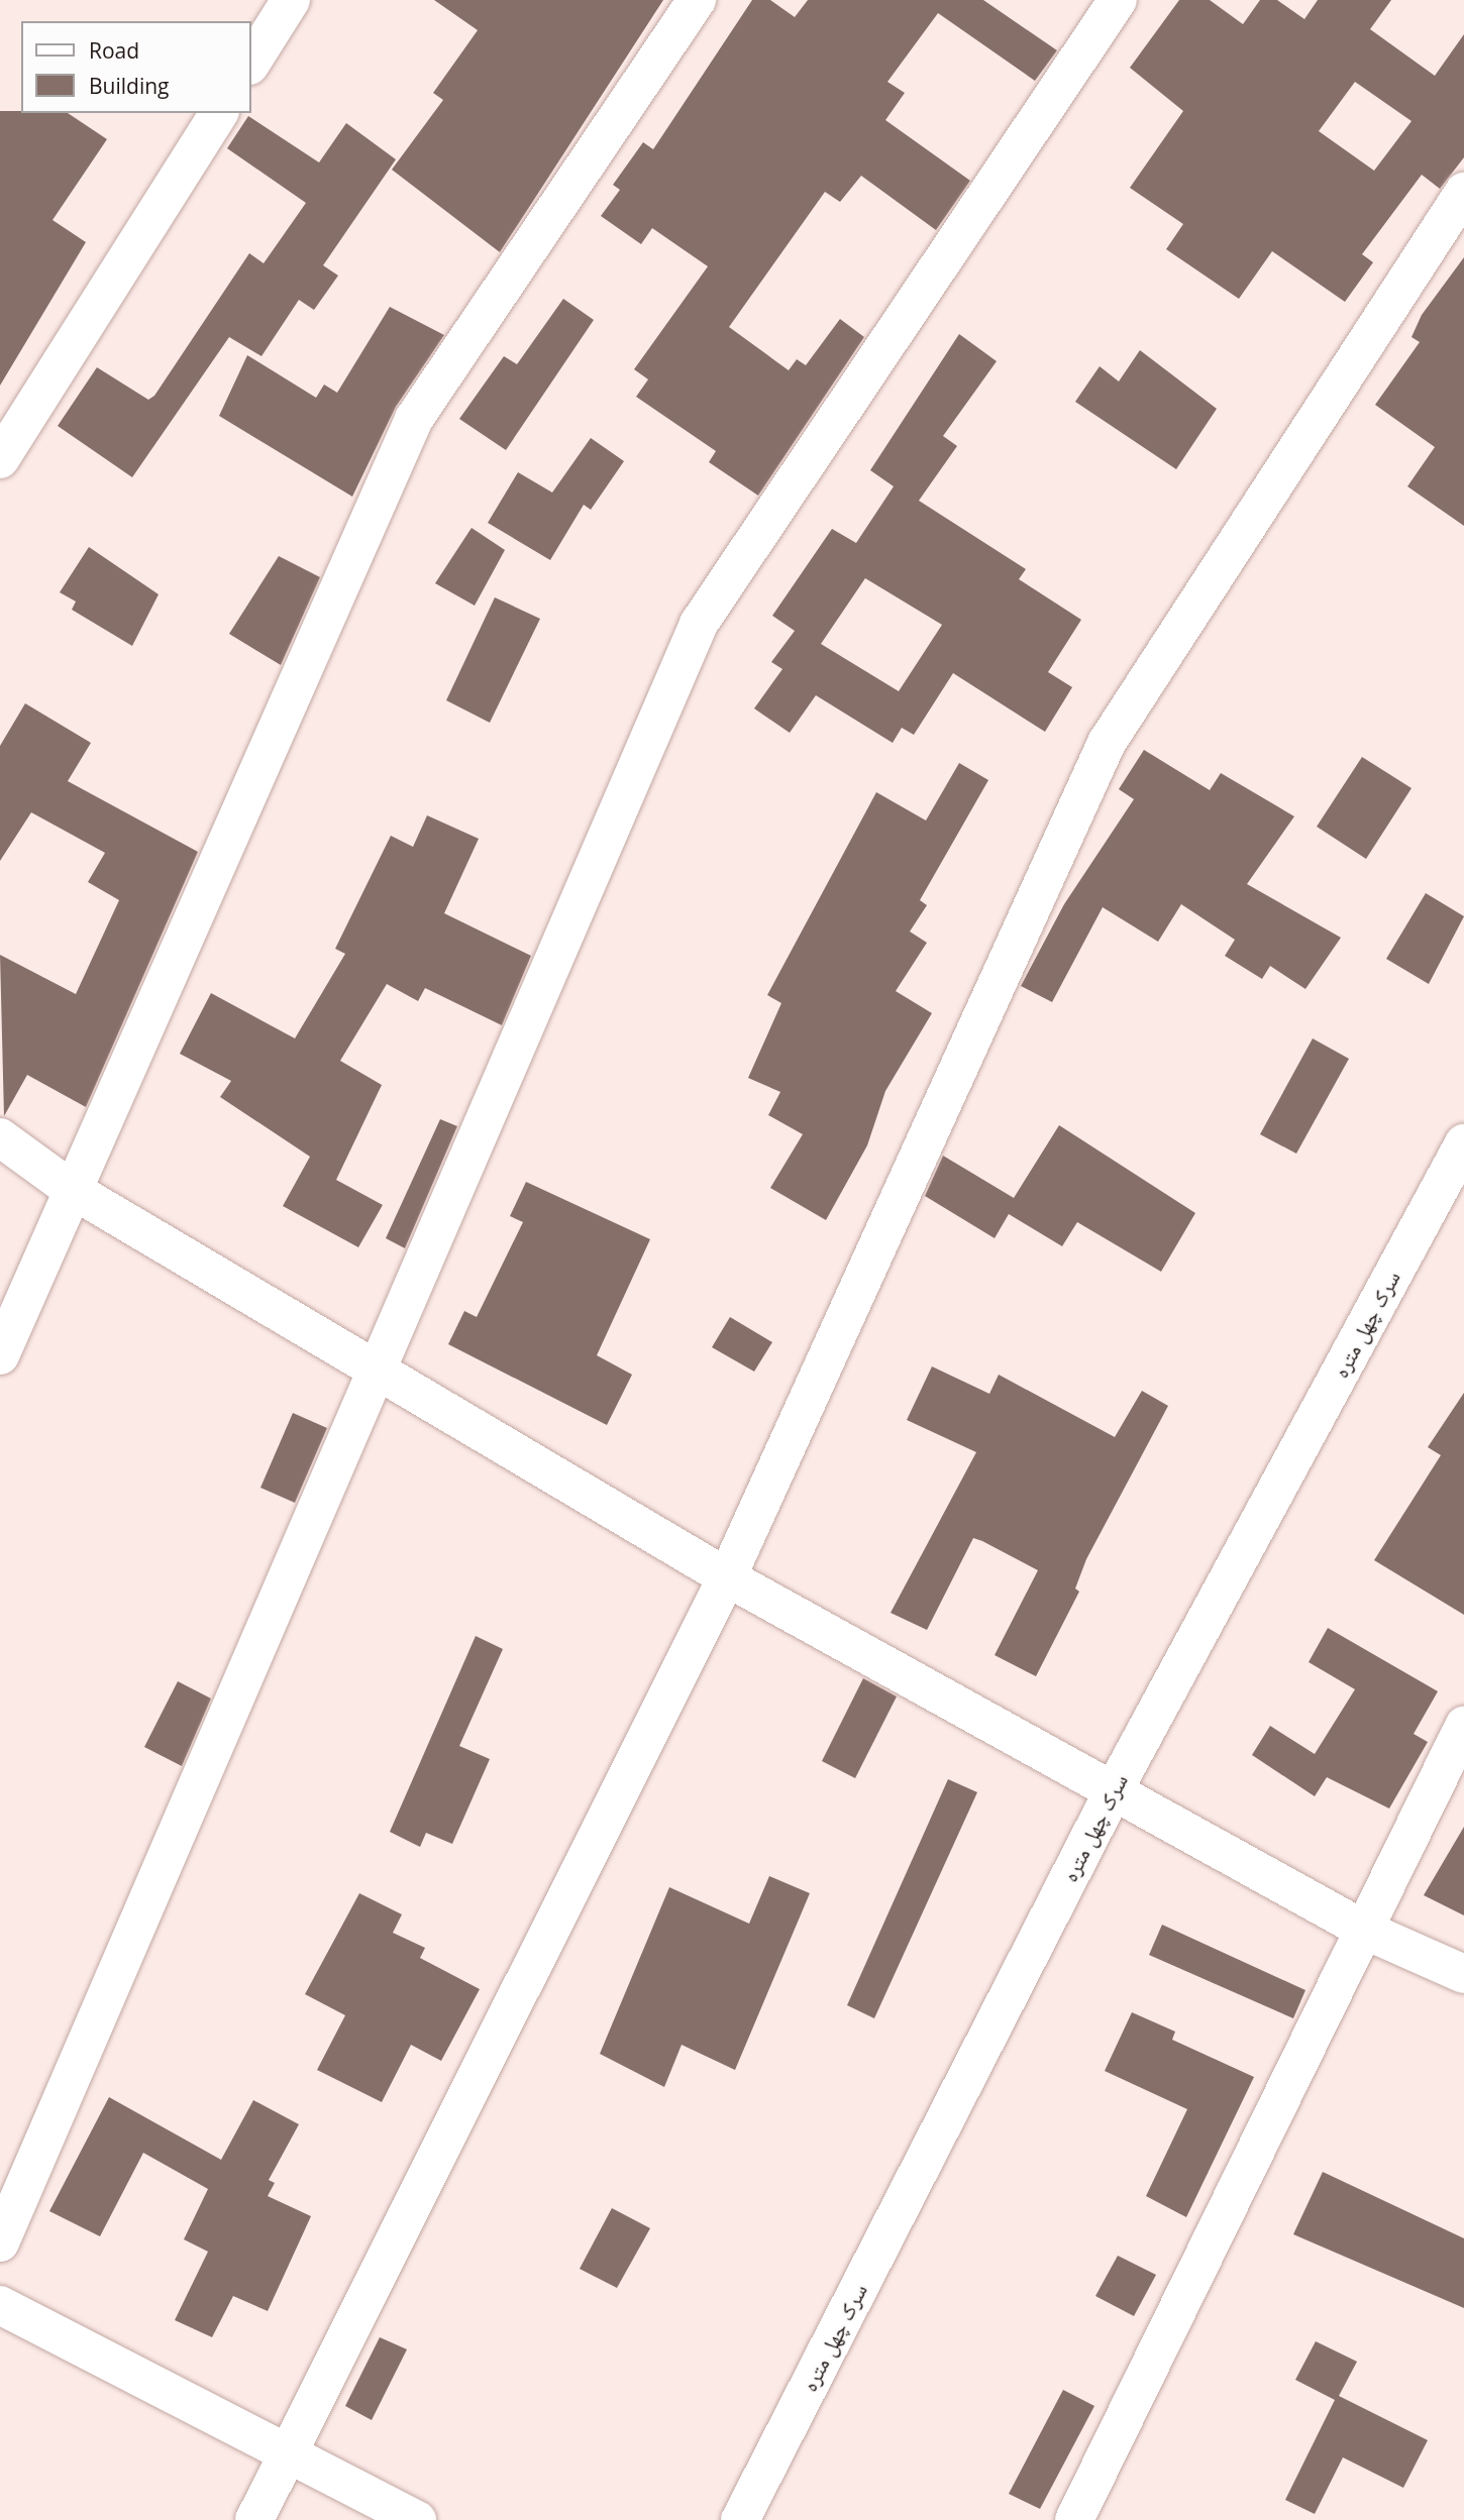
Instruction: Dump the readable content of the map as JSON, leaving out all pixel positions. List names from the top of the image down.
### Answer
{
  "streets": {
    "street": ["سرک چهل متره"]
  },
  "legend": ["Road", "Building"]
}
